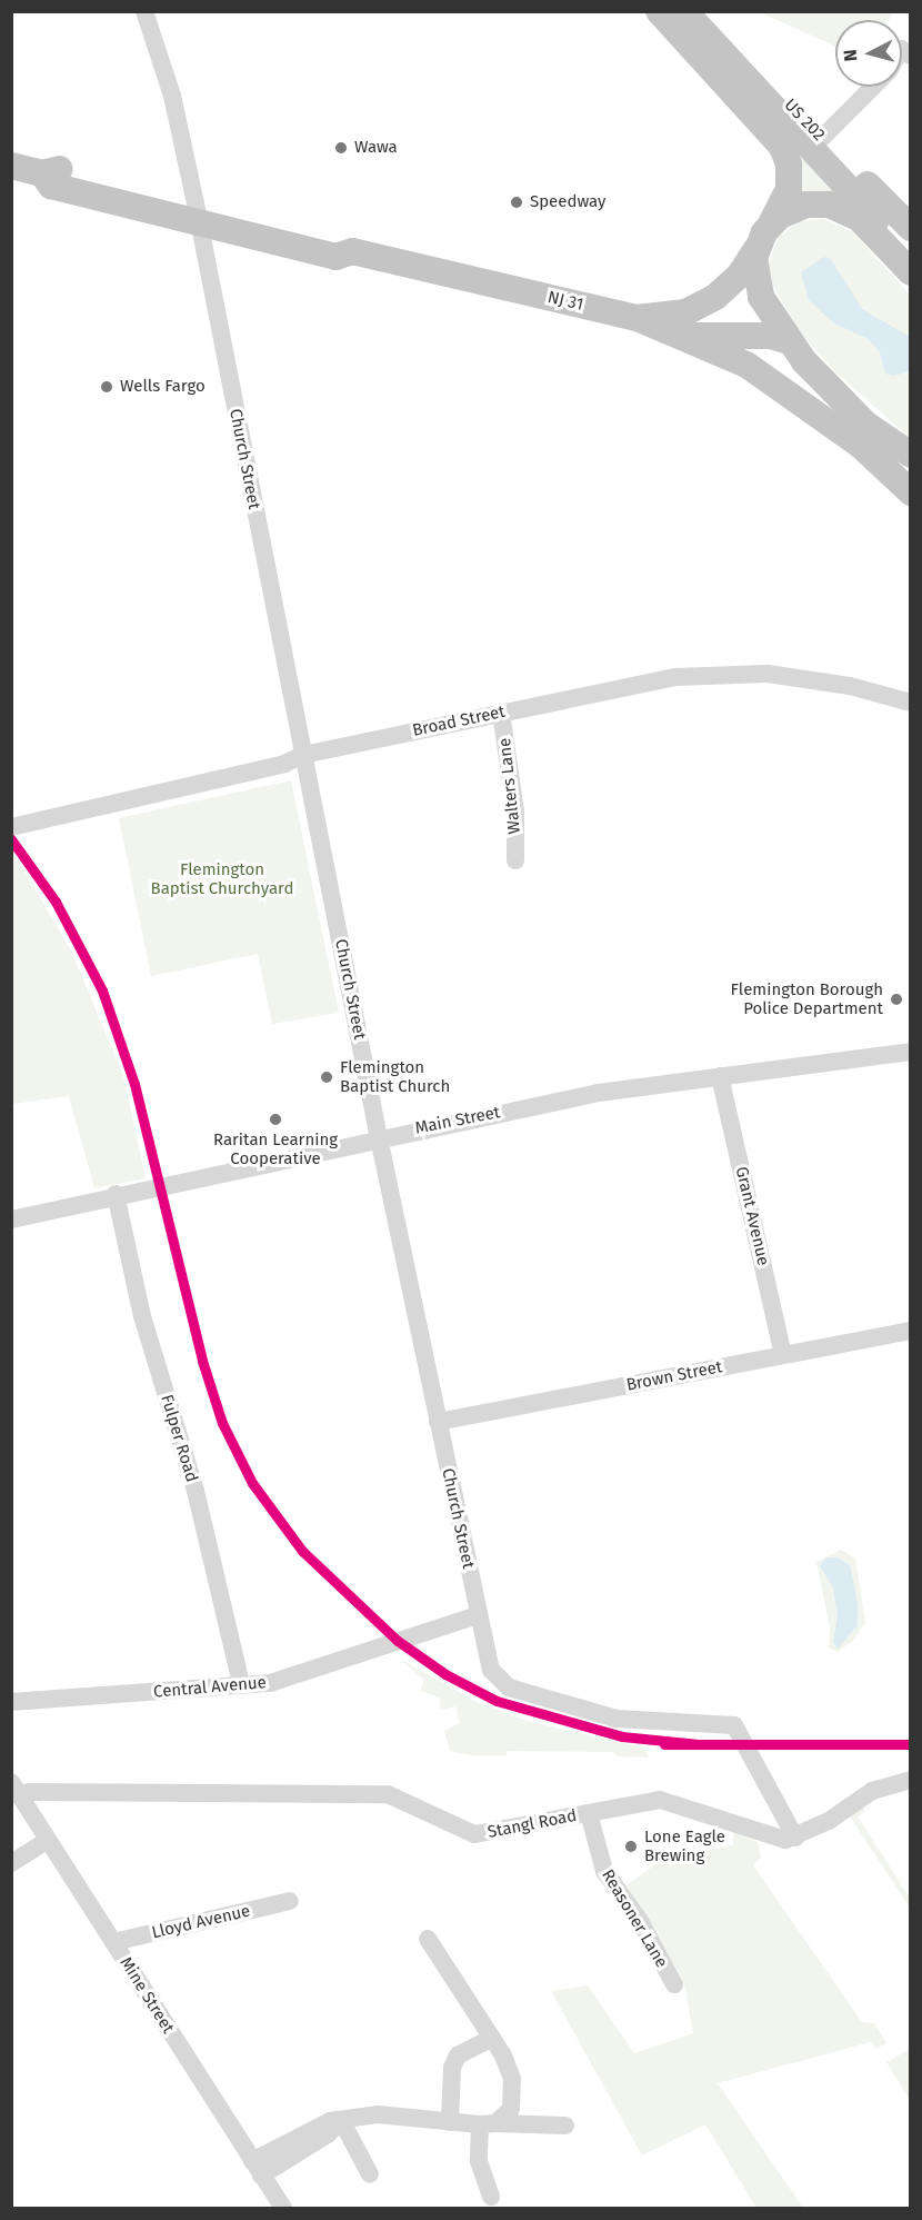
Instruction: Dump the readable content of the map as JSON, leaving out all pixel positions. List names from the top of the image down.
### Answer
{
  "streets": {
    "highway": ["US 202", "NJ 31"],
    "street": [
      "Church Street",
      "Broad Street",
      "Walters Lane",
      "Main Street",
      "Grant Avenue",
      "Brown Street",
      "Fulper Road",
      "Central Avenue",
      "Stangl Road",
      "Reasoner Lane",
      "Lloyd Avenue",
      "Mine Street"
    ]
  },
  "crossings": [
    ["US 202", "NJ 31"],
    ["NJ 31", "Church Street"],
    ["Church Street", "Broad Street"],
    ["Church Street", "Main Street"],
    ["Church Street", "Brown Street"],
    ["Church Street", "Central Avenue"],
    ["Church Street", "Stangl Road"],
    ["Broad Street", "Walters Lane"],
    ["Main Street", "Grant Avenue"],
    ["Main Street", "Fulper Road"],
    ["Grant Avenue", "Brown Street"],
    ["Fulper Road", "Central Avenue"],
    ["Stangl Road", "Reasoner Lane"],
    ["Stangl Road", "Mine Street"],
    ["Lloyd Avenue", "Mine Street"]
  ],
  "parks": ["Flemington Baptist Churchyard"],
  "places": [
    "Wawa",
    "Speedway",
    "Wells Fargo",
    "Flemington Borough Police Department",
    "Flemington Baptist Church",
    "Raritan Learning Cooperative",
    "Lone Eagle Brewing"
  ],
  "north": "left"
}
